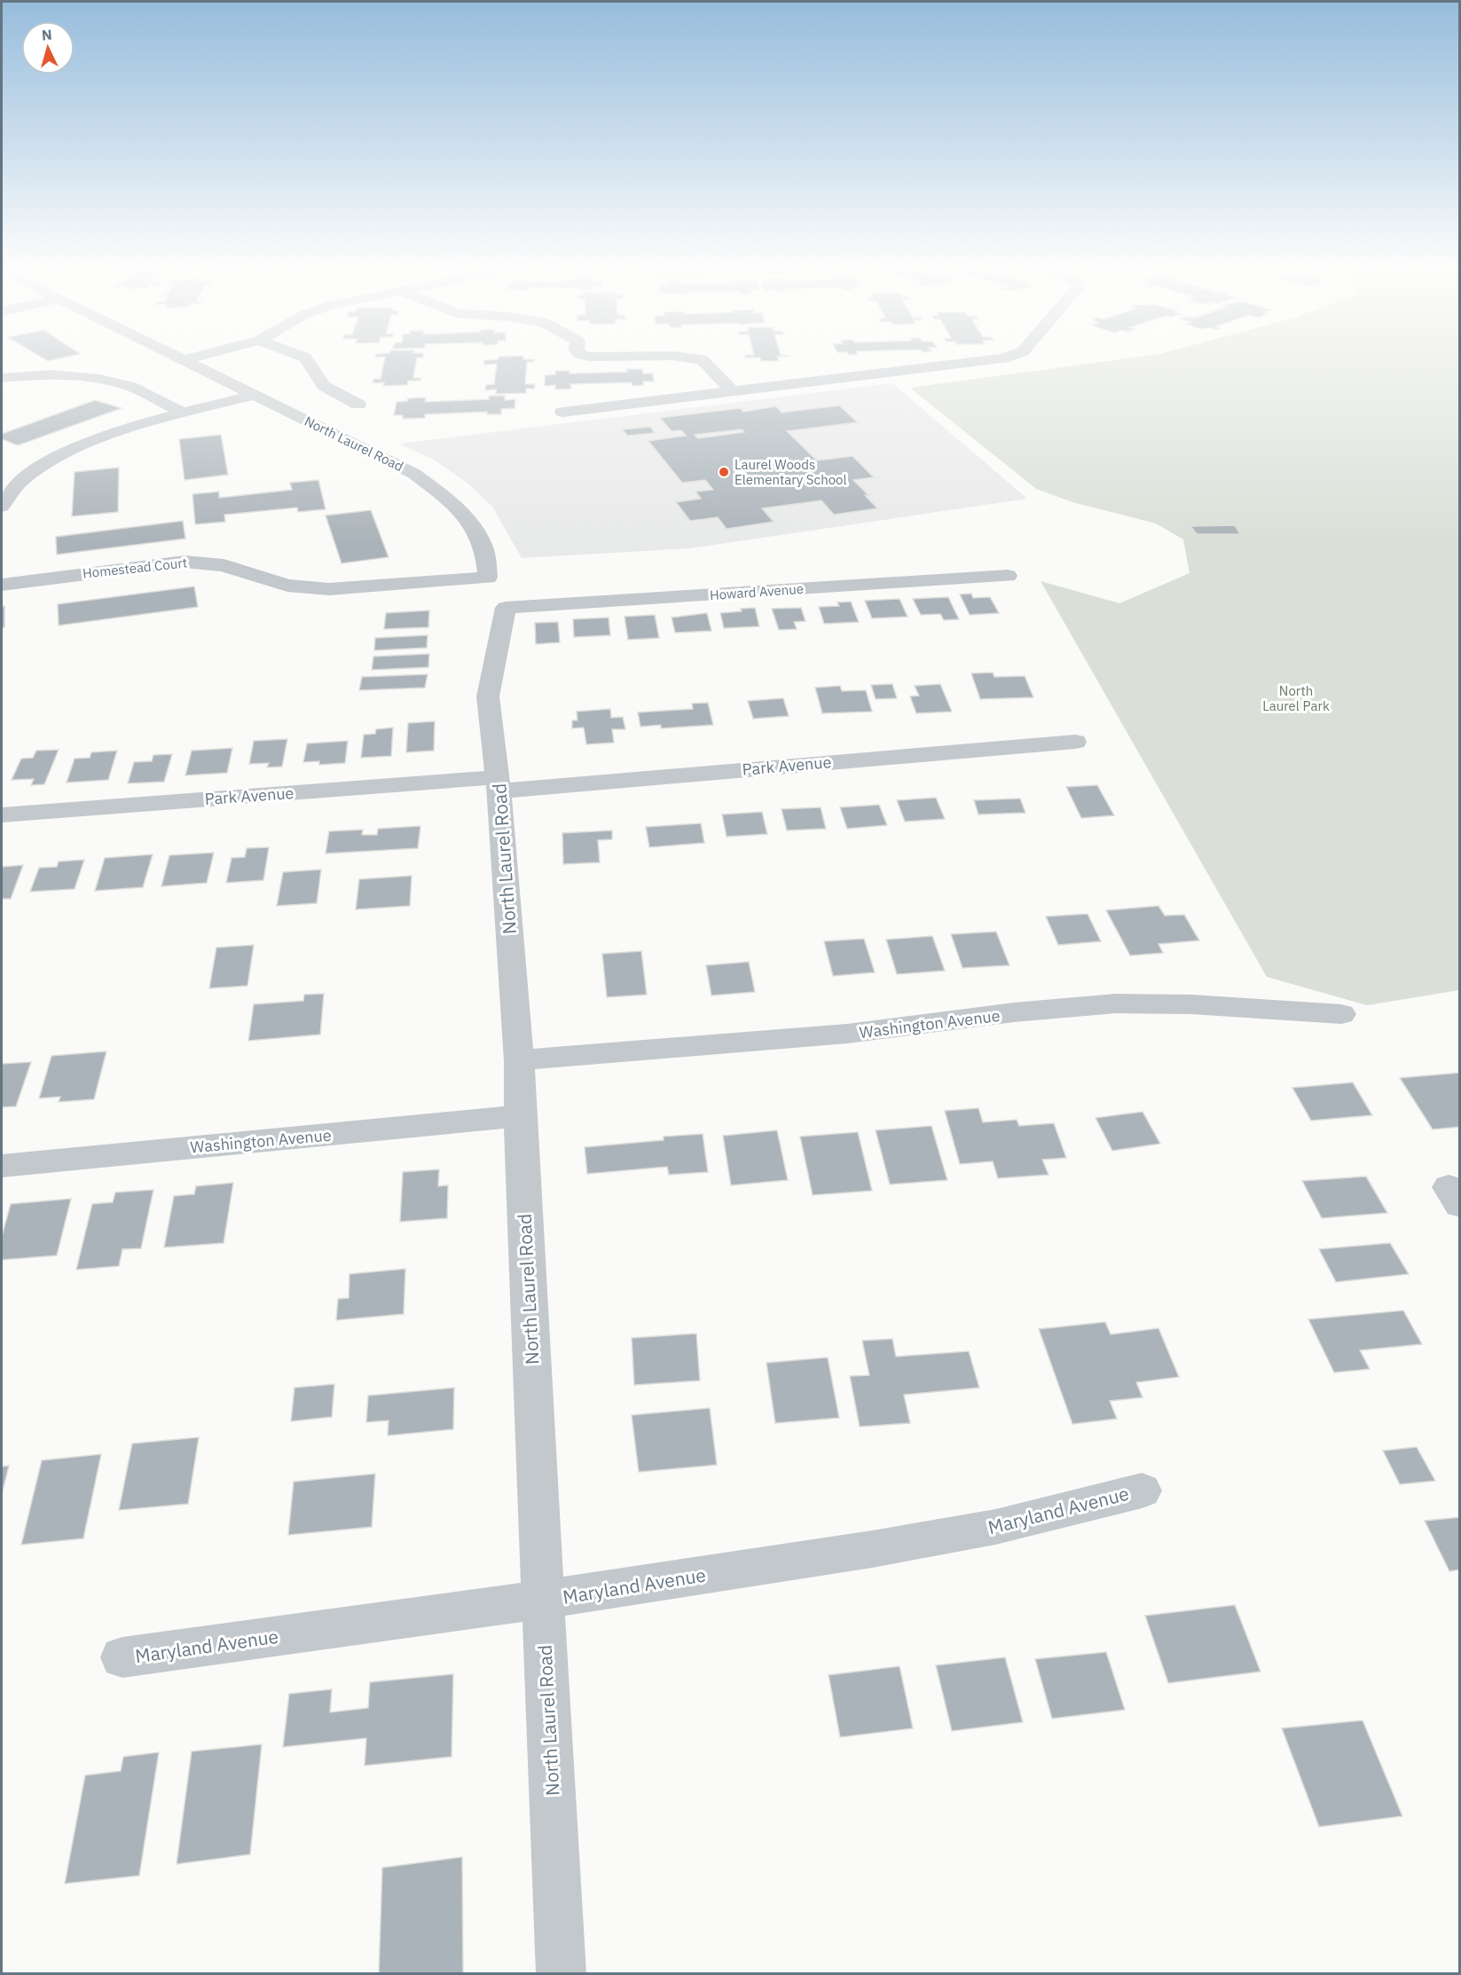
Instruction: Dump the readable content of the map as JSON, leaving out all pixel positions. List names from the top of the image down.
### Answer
{
  "streets": {
    "street": [
      "North Laurel Road",
      "Homestead Court",
      "Howard Avenue",
      "Park Avenue",
      "Washington Avenue",
      "Maryland Avenue"
    ]
  },
  "crossings": [
    ["North Laurel Road", "Homestead Court"],
    ["North Laurel Road", "Howard Avenue"],
    ["North Laurel Road", "Park Avenue"],
    ["North Laurel Road", "Washington Avenue"],
    ["North Laurel Road", "Maryland Avenue"]
  ],
  "parks": ["North Laurel Park"],
  "places": ["Laurel Woods Elementary School"],
  "north": "top"
}
